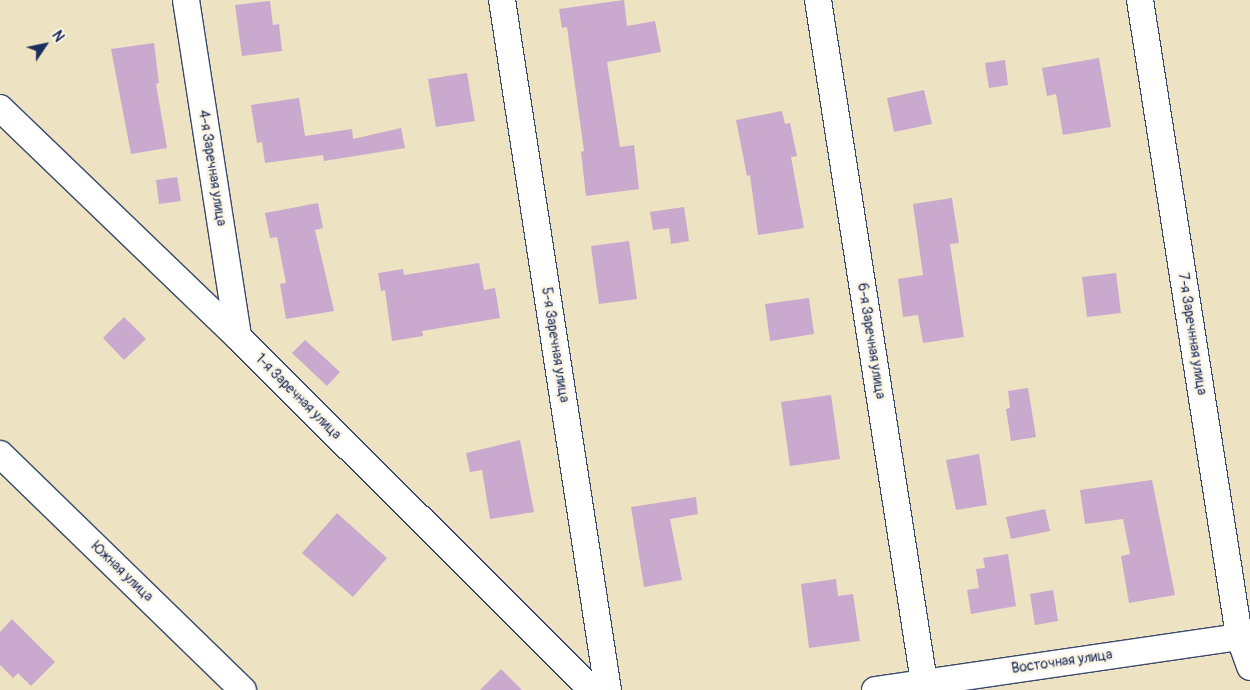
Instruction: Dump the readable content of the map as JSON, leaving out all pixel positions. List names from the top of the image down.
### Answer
{
  "streets": {
    "street": [
      "4-я Заречная улица",
      "7-я Заречнная улица",
      "6-я Заречная улица",
      "5-я Заречная улица",
      "1-я Заречная улица",
      "Южная улица",
      "Восточная улица"
    ]
  },
  "crossings": [
    ["4-я Заречная улица", "1-я Заречная улица"],
    ["7-я Заречнная улица", "Восточная улица"],
    ["6-я Заречная улица", "Восточная улица"]
  ],
  "north": "top right"
}
